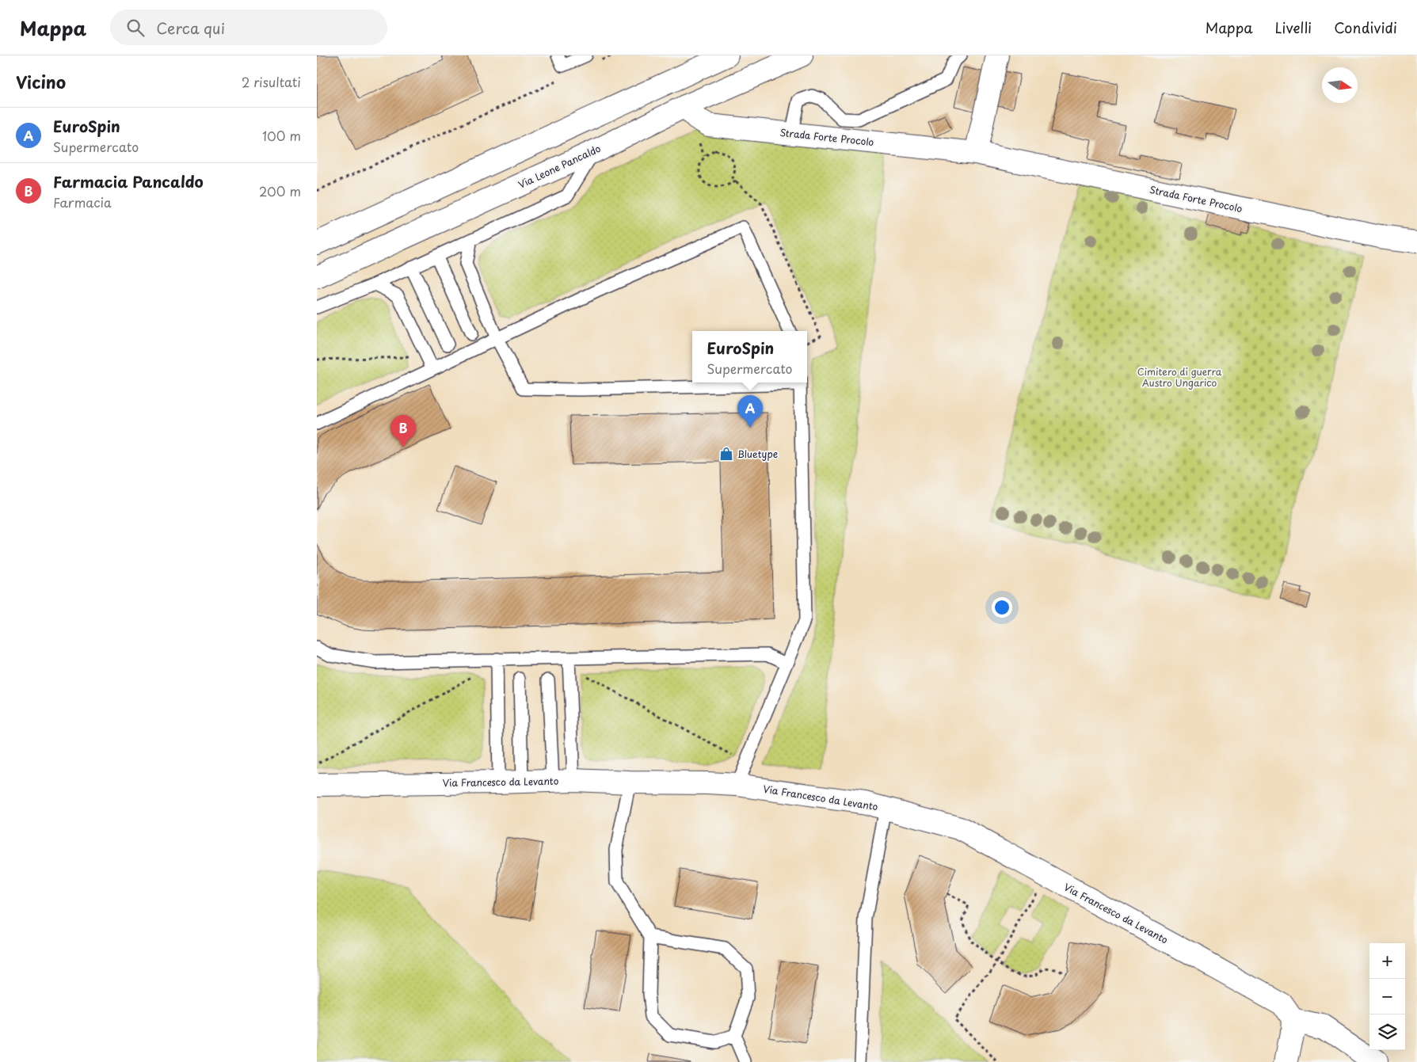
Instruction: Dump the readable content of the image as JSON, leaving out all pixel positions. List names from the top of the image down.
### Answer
{
  "streets": {
    "street": ["Strada Forte Procolo", "Via Leone Pancaldo", "Via Francesco da Levanto"]
  },
  "crossings": [
    ["Strada Forte Procolo", "Via Leone Pancaldo"]
  ],
  "parks": ["Cimitero di guerra Austro Ungarico"],
  "places": {
    "shop": ["Bluetype"]
  },
  "north": "right",
  "page": {
    "header": "Mappa",
    "search": "Cerca qui",
    "nav": ["Mappa", "Livelli", "Condividi"],
    "heading": ["Vicino", "2 risultati"],
    "list": [
      {
        "mark": "A",
        "name": "EuroSpin",
        "note": "Supermercato",
        "value": "100 m"
      },
      {
        "mark": "B",
        "name": "Farmacia Pancaldo",
        "note": "Farmacia",
        "value": "200 m"
      }
    ],
    "popup": ["EuroSpin", "Supermercato"],
    "pins": ["A", "B"],
    "map_buttons": ["+", "−"]
  }
}
